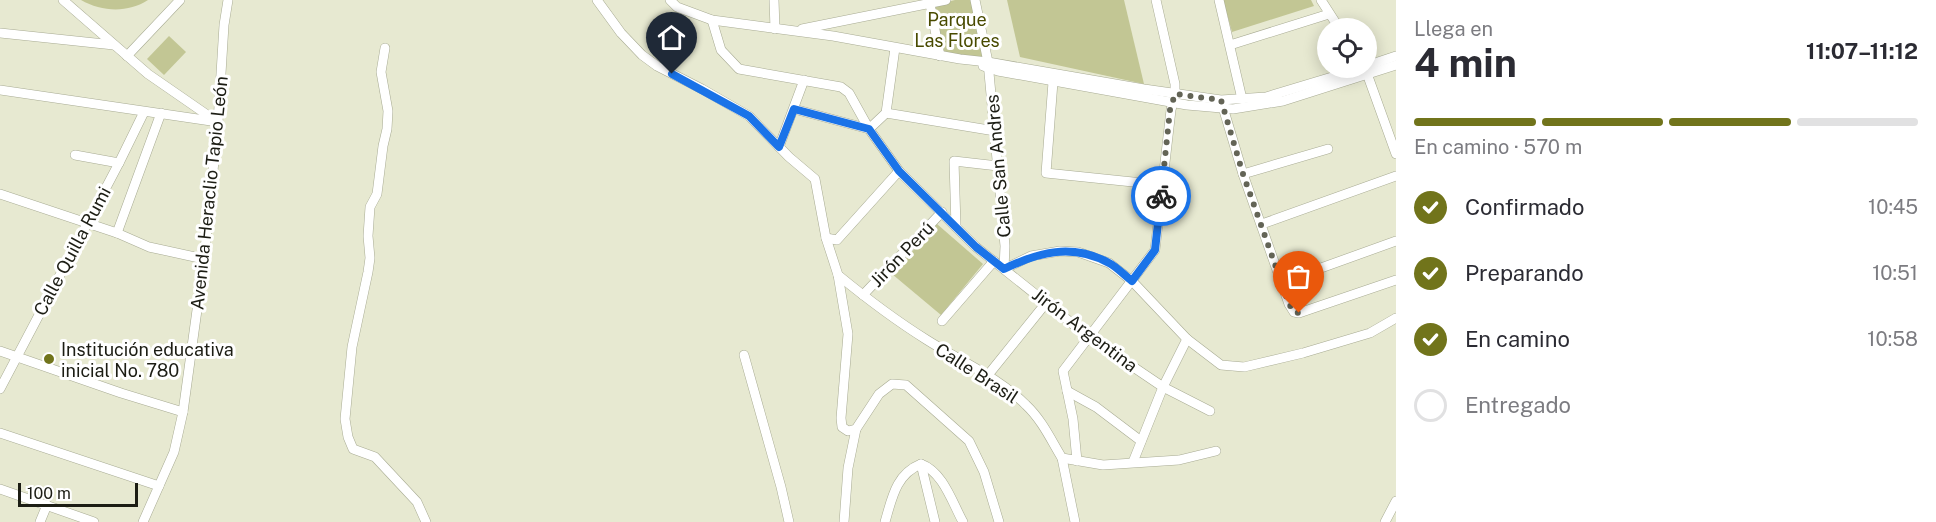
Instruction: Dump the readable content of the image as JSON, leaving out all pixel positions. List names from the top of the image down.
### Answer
{
  "streets": {
    "street": [
      "Calle San Andres",
      "Avenida Heraclio Tapio León",
      "Calle Quilla Rumi",
      "Jirón Perú",
      "Jirón Argentina",
      "Calle Brasil"
    ]
  },
  "crossings": [
    ["Calle San Andres", "Jirón Argentina"],
    ["Jirón Perú", "Jirón Argentina"],
    ["Jirón Perú", "Calle Brasil"]
  ],
  "parks": ["Parque Las Flores"],
  "places": ["Institución educativa inicial No. 780"],
  "scale_bar": "100 m",
  "page": {
    "heading": ["4 min", "Llega en", "11:07–11:12"],
    "bar": "En camino · 570 m",
    "list": [
      ["Confirmado", "10:45"],
      ["Preparando", "10:51"],
      ["En camino", "10:58"],
      "Entregado"
    ],
    "scale": "100 m"
  }
}
